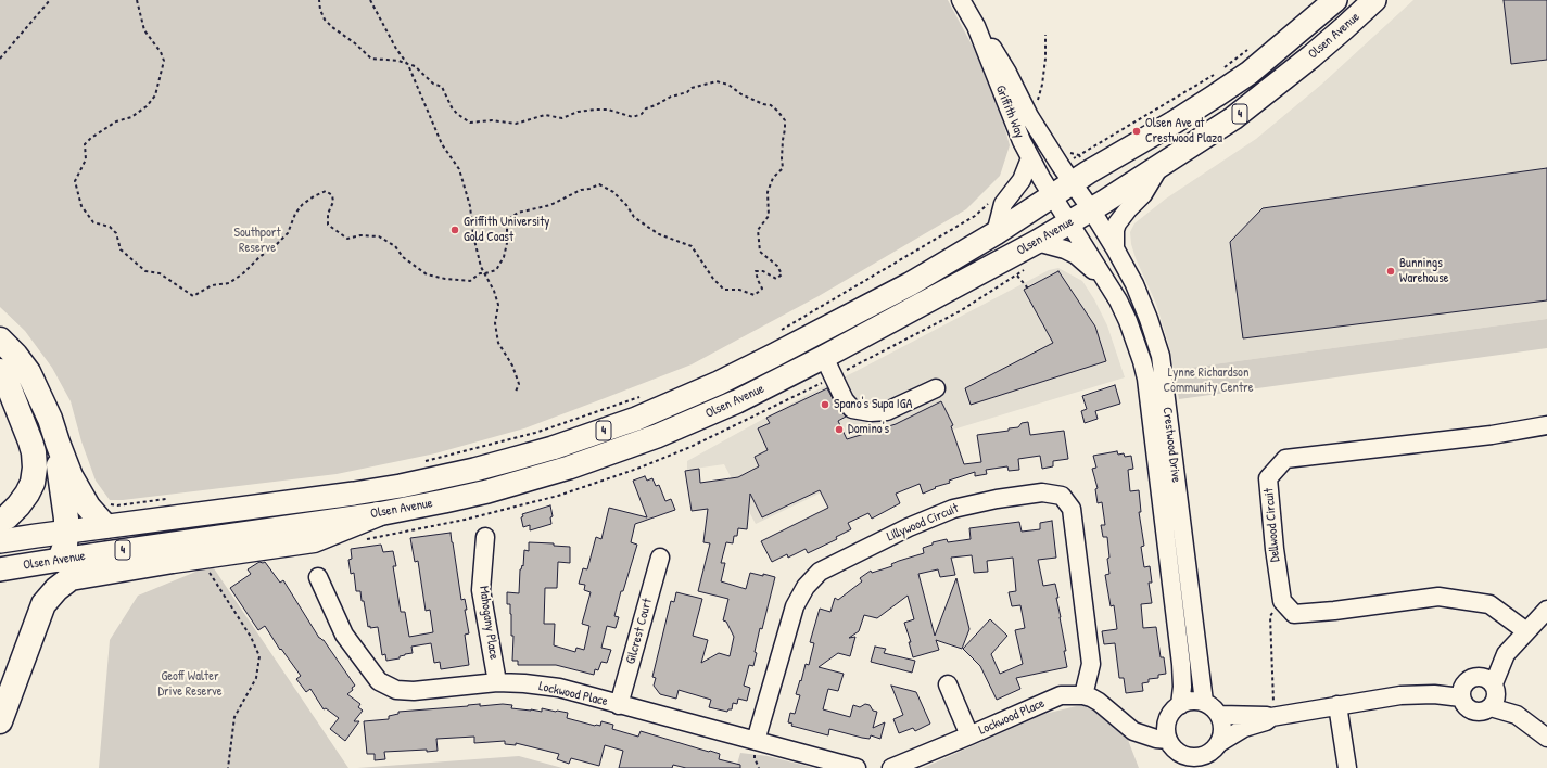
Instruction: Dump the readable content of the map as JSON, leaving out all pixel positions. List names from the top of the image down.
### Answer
{
  "streets": {
    "main road": ["Olsen Avenue", "4"],
    "street": [
      "Griffith Way",
      "Crestwood Drive",
      "Lillywood Circuit",
      "Dellwood Circuit",
      "Mahogany Place",
      "Gilcrest Court",
      "Lockwood Place"
    ]
  },
  "crossings": [
    ["Olsen Avenue", "Griffith Way"],
    ["Olsen Avenue", "Crestwood Drive"],
    ["Griffith Way", "Crestwood Drive"],
    ["Crestwood Drive", "Lockwood Place"],
    ["Lillywood Circuit", "Lockwood Place"],
    ["Mahogany Place", "Lockwood Place"],
    ["Gilcrest Court", "Lockwood Place"]
  ],
  "parks": ["Southport Reserve", "Lynne Richardson Community Centre", "Geoff Walter Drive Reserve"],
  "places": [
    "Olsen Ave at Crestwood Plaza",
    "Griffith University Gold Coast",
    "Bunnings Warehouse",
    "Spano's Supa IGA",
    "Domino's"
  ]
}
